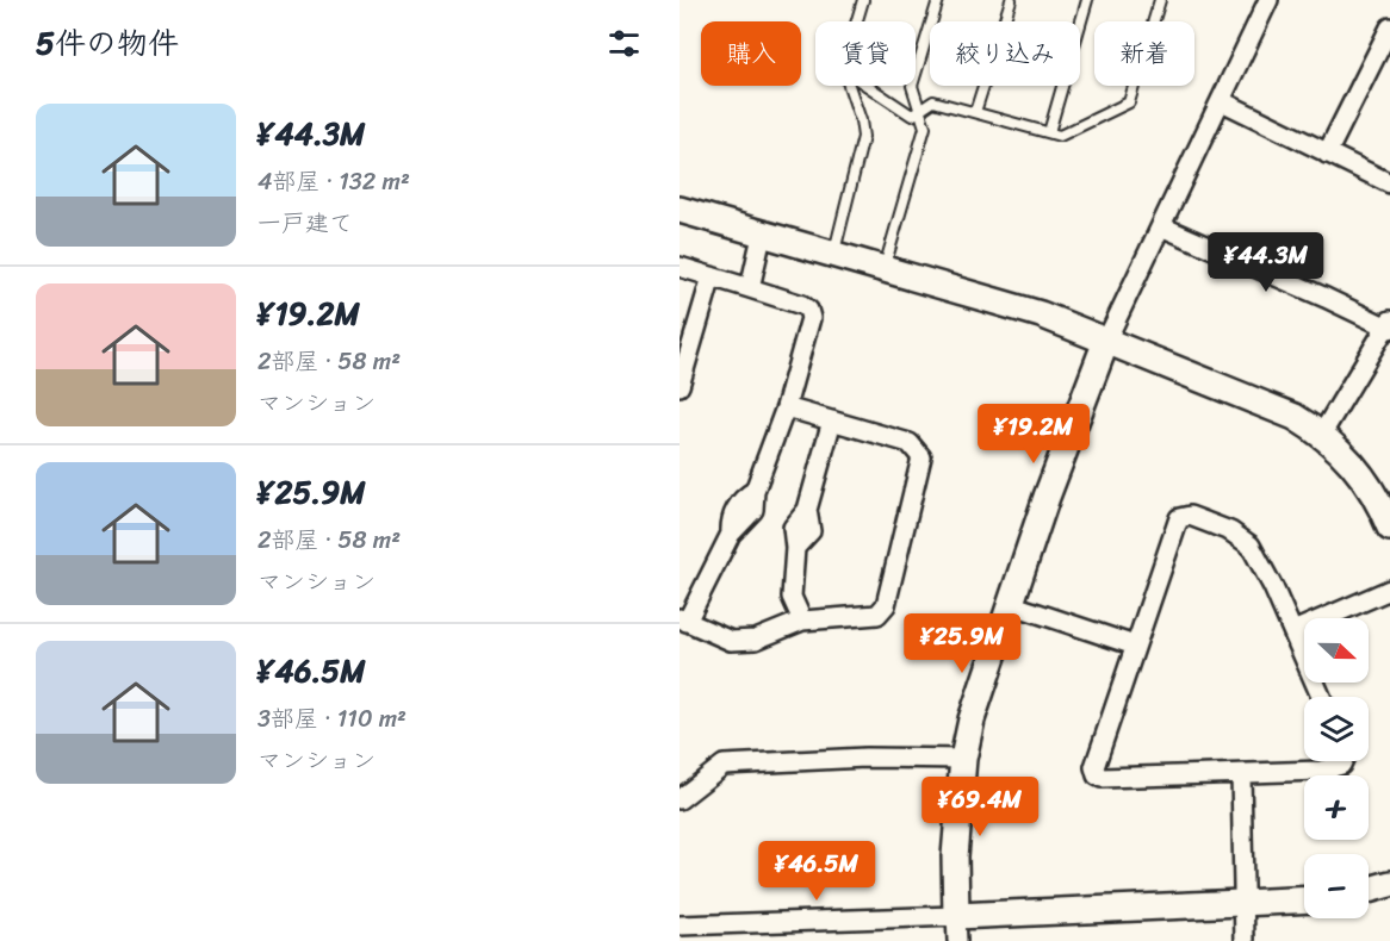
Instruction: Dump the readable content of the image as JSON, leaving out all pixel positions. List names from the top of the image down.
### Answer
{
  "north": "right",
  "page": {
    "heading": "5件の物件",
    "chip": [
      "購入",
      "賃貸",
      "絞り込み",
      "新着"
    ],
    "list": [
      {
        "name": "¥44.3M",
        "note": "4部屋 · 132 m² · 一戸建て"
      },
      {
        "name": "¥19.2M",
        "note": "2部屋 · 58 m² · マンション"
      },
      {
        "name": "¥25.9M",
        "note": "2部屋 · 58 m² · マンション"
      },
      {
        "name": "¥46.5M",
        "note": "3部屋 · 110 m² · マンション"
      }
    ],
    "price": [
      "¥44.3M",
      "¥19.2M",
      "¥25.9M",
      "¥69.4M",
      "¥46.5M"
    ],
    "map_buttons": ["+", "−"]
  }
}
